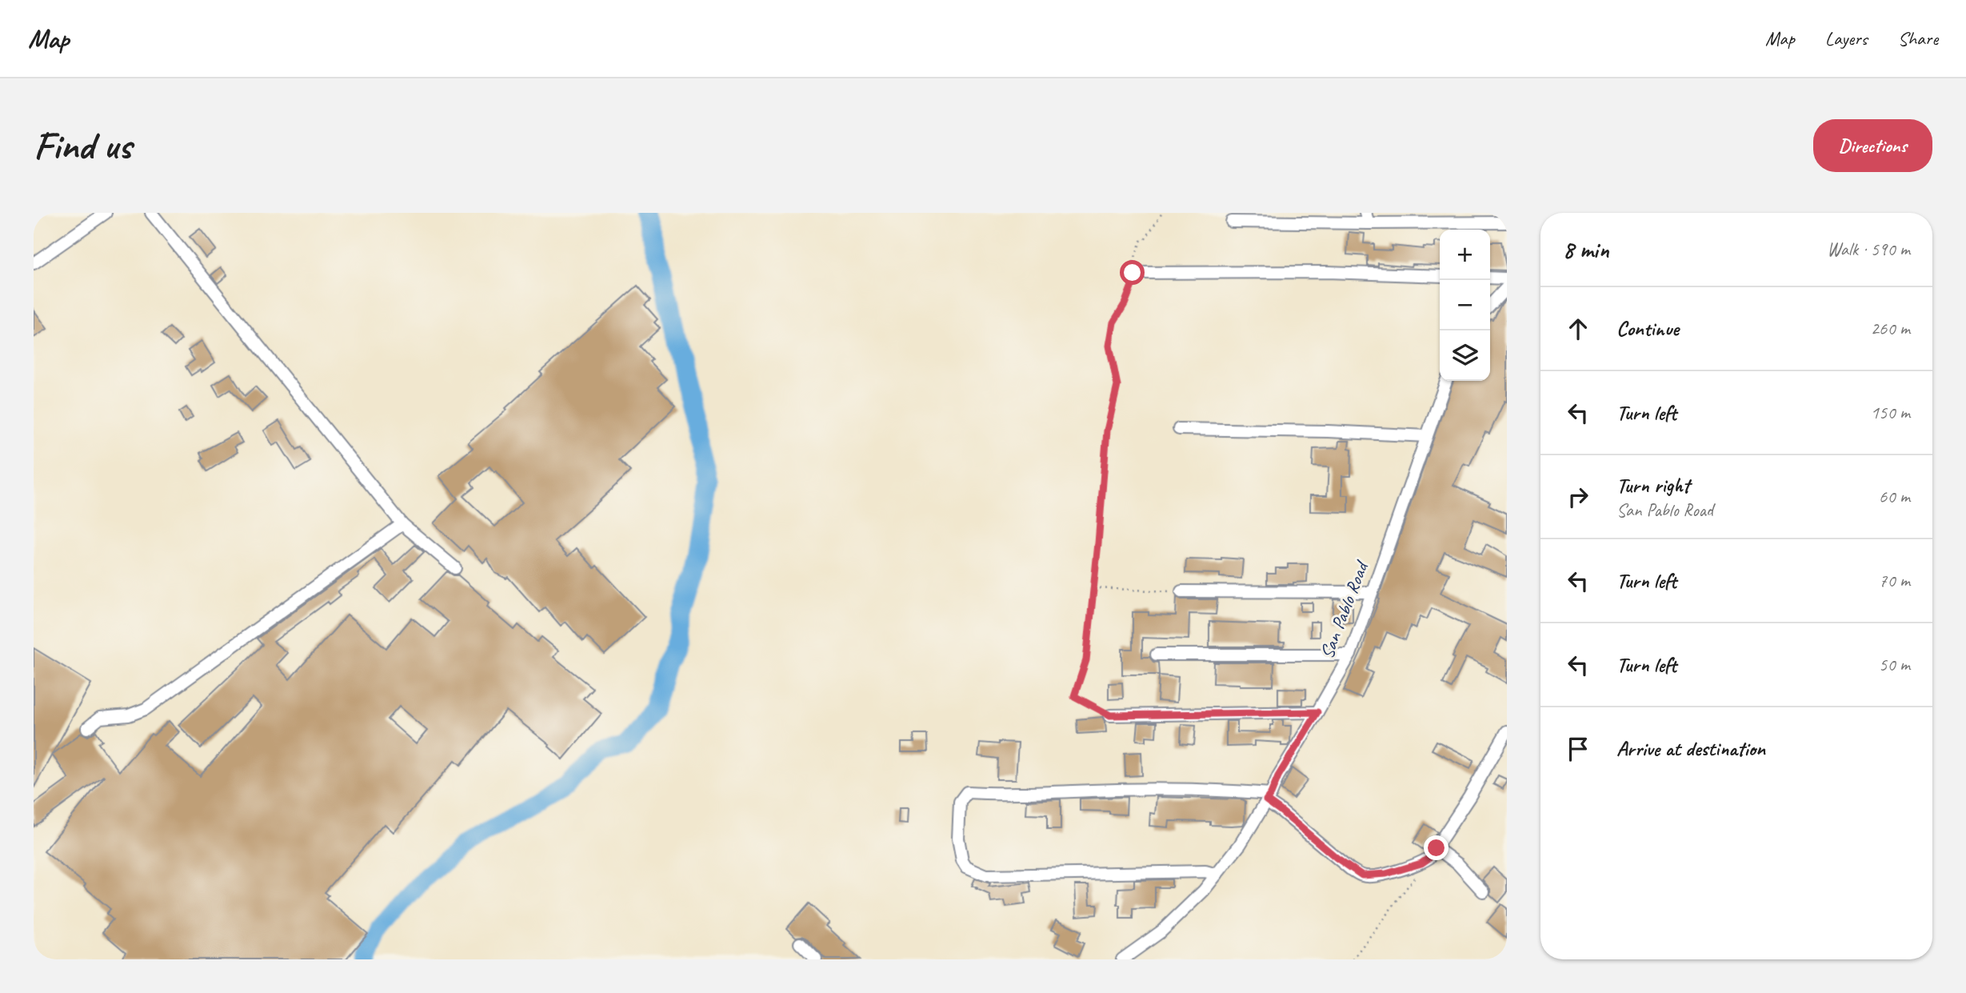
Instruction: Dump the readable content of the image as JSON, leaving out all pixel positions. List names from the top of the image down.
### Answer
{
  "streets": {
    "street": ["San Pablo Road"]
  },
  "page": {
    "header": "Map",
    "nav": ["Map", "Layers", "Share"],
    "buttons": "Directions",
    "title": "Find us",
    "heading": ["8 min", "Walk · 590 m"],
    "map_buttons": ["+", "−"],
    "list": [
      ["Continue", "260 m"],
      ["Turn left", "150 m"],
      ["Turn right", "San Pablo Road", "60 m"],
      ["Turn left", "70 m"],
      ["Turn left", "50 m"],
      "Arrive at destination"
    ]
  }
}
